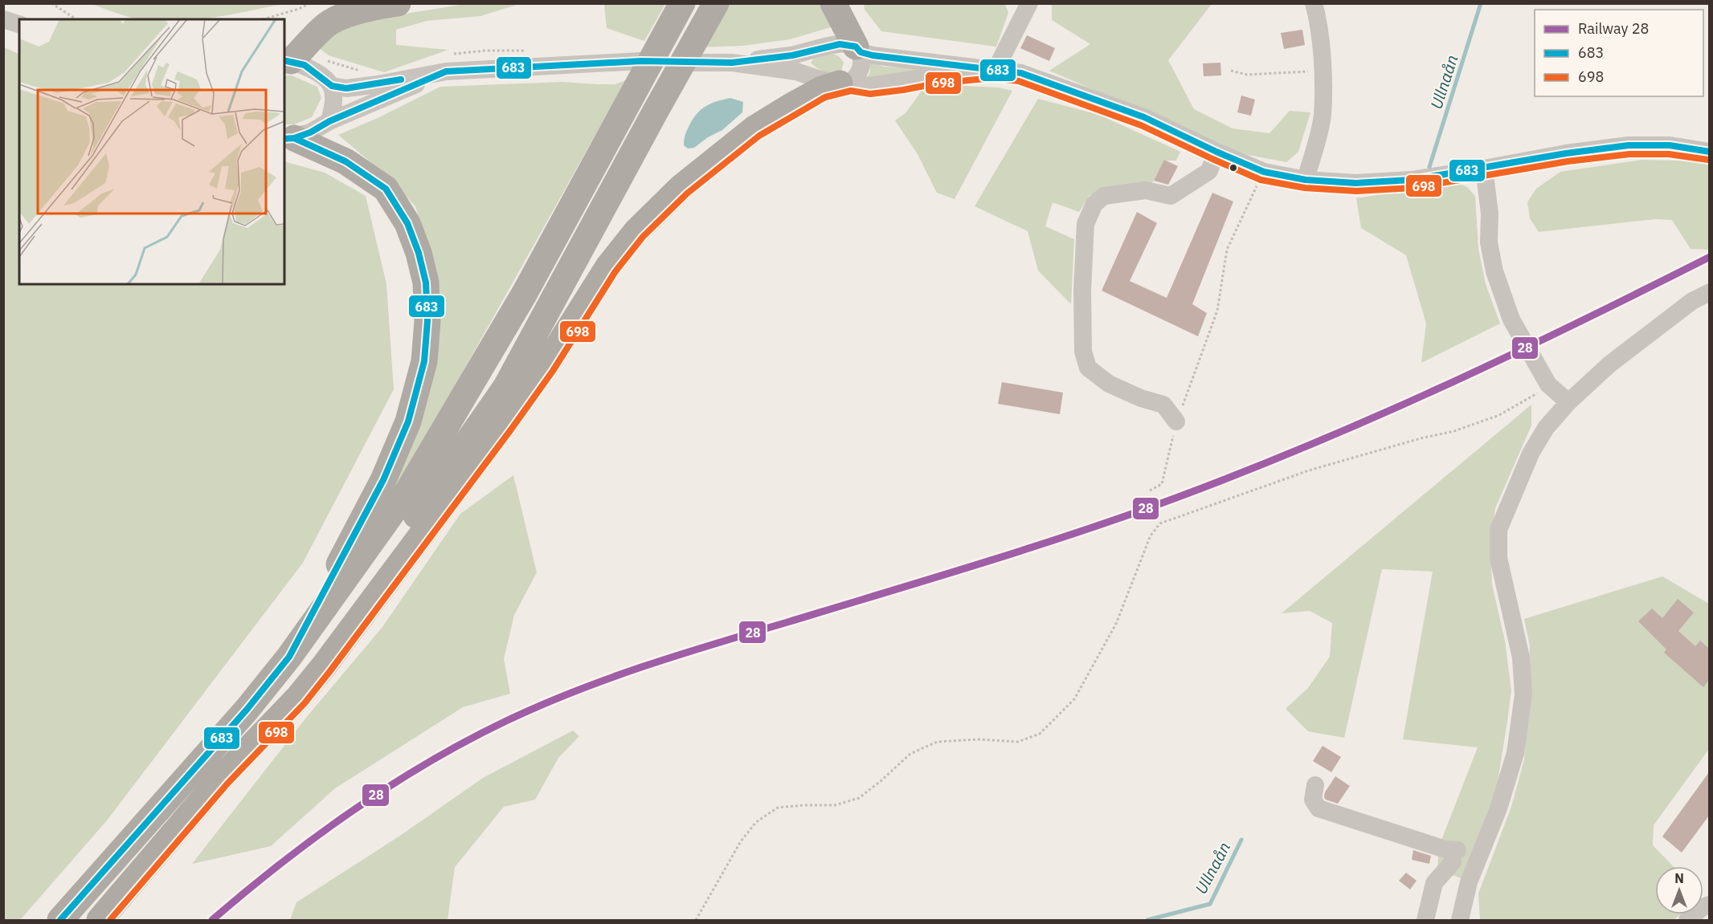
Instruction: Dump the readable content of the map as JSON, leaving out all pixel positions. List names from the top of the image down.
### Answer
{
  "water": ["Ullnaån"],
  "lines": ["transit line 683", "transit line 698", "rail line 28"],
  "legend": ["Railway 28", "683", "698"],
  "north": "top"
}
